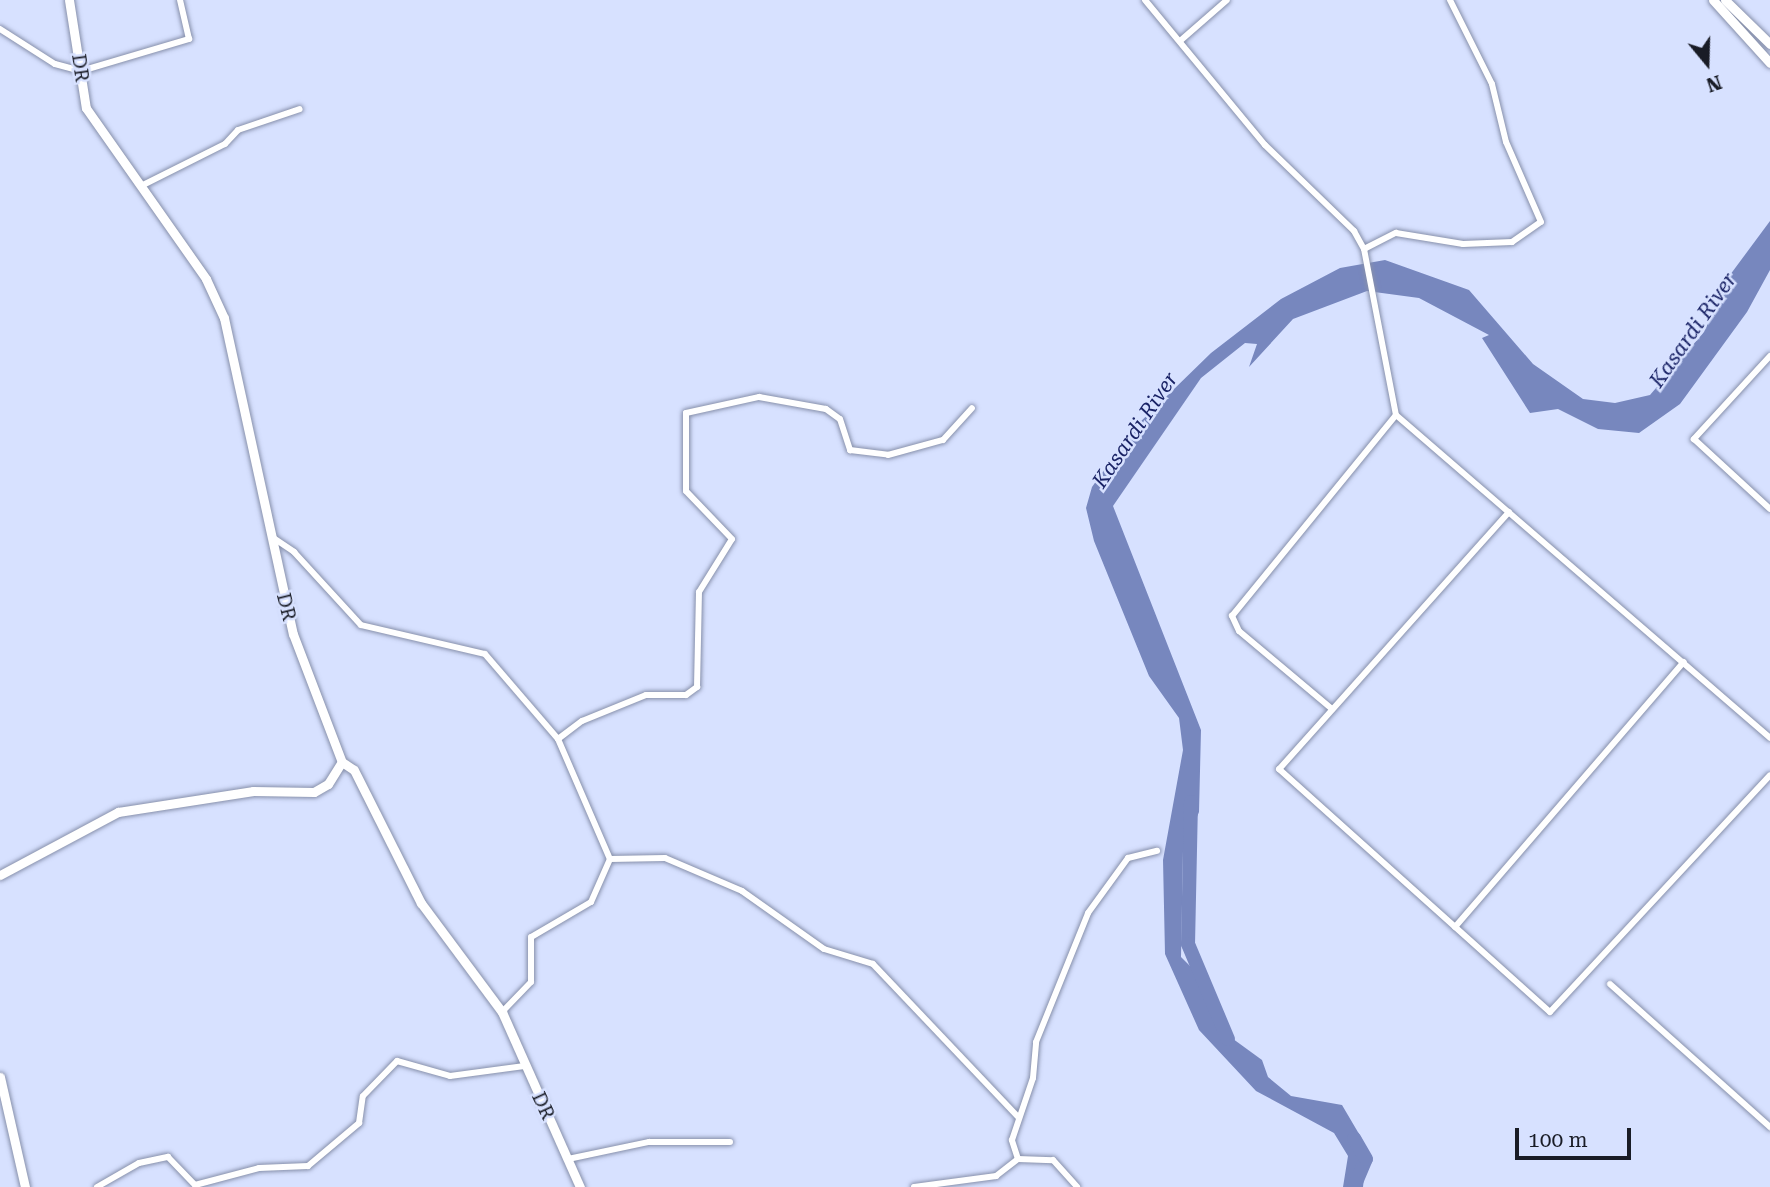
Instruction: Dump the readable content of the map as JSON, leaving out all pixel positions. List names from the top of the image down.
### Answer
{
  "streets": {
    "main road": ["DR"]
  },
  "water": ["Kasardi River"],
  "scale_bar": "100 m",
  "north": "bottom"
}
